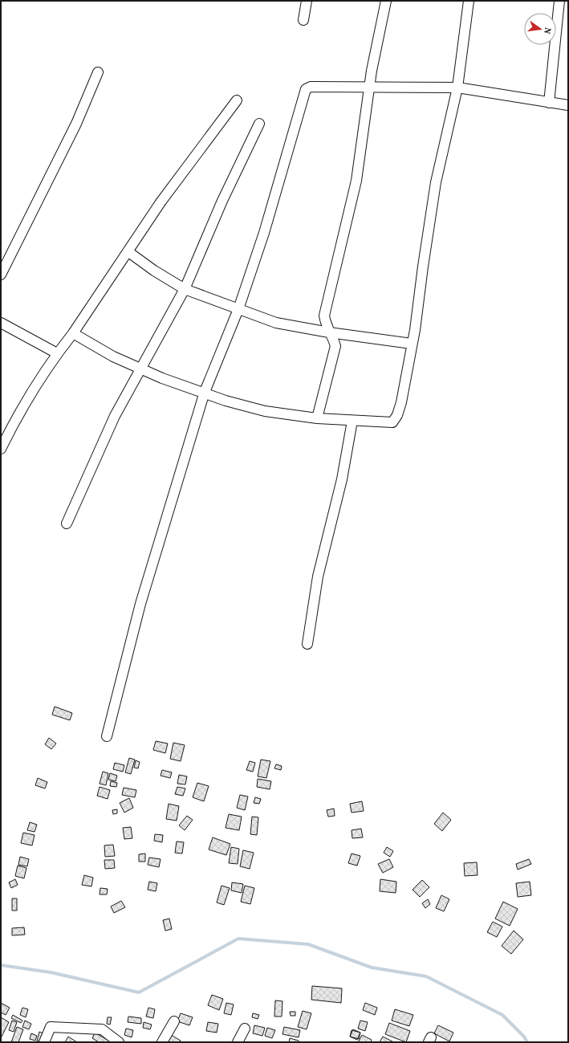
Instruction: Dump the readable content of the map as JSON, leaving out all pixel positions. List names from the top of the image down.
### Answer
{
  "north": "right"
}
